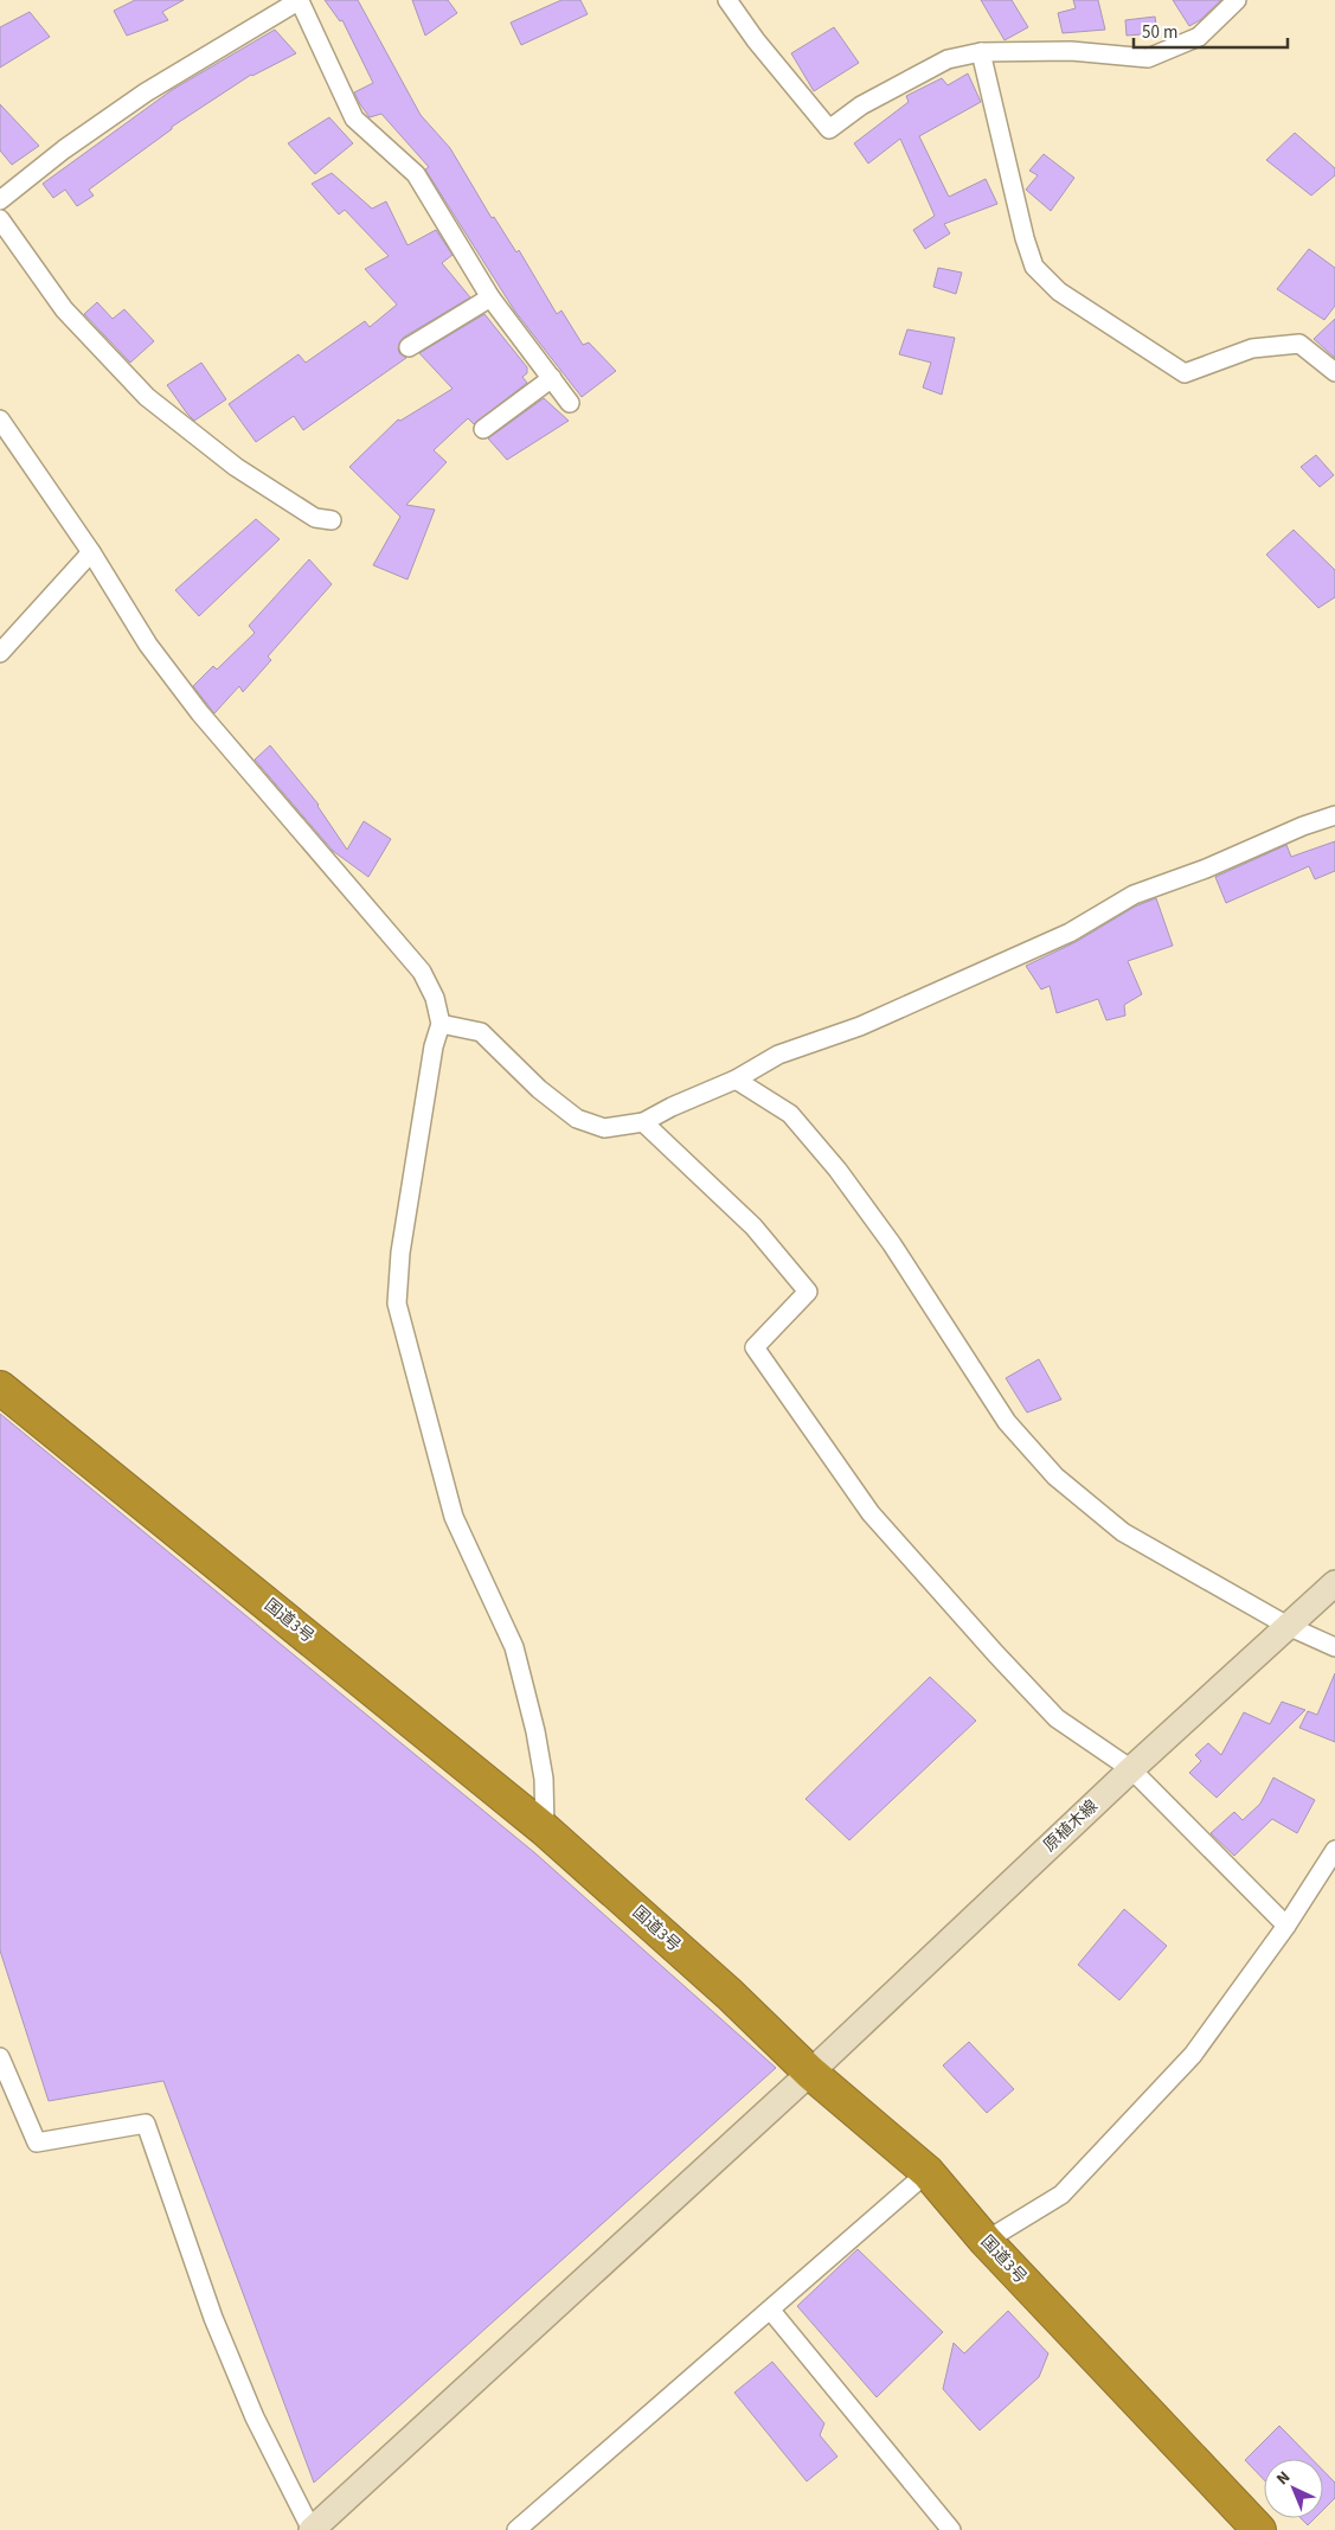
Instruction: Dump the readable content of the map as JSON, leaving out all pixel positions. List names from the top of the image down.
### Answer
{
  "streets": {
    "highway": ["国道3号"],
    "main road": ["原植木線"]
  },
  "crossings": [
    ["国道3号", "原植木線"]
  ],
  "scale_bar": "50 m",
  "north": "top left"
}
